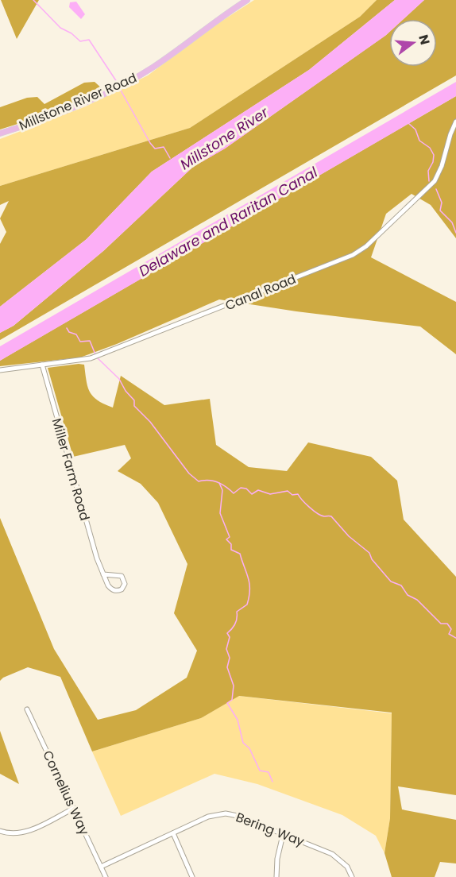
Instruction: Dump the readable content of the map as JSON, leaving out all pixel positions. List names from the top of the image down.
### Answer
{
  "streets": {
    "main road": ["Millstone River Road"],
    "street": [
      "Canal Road",
      "Miller Farm Road",
      "Cornelius Way",
      "Bering Way"
    ]
  },
  "crossings": [
    ["Canal Road", "Miller Farm Road"],
    ["Cornelius Way", "Bering Way"]
  ],
  "water": ["Millstone River", "Delaware and Raritan Canal"],
  "north": "right"
}
